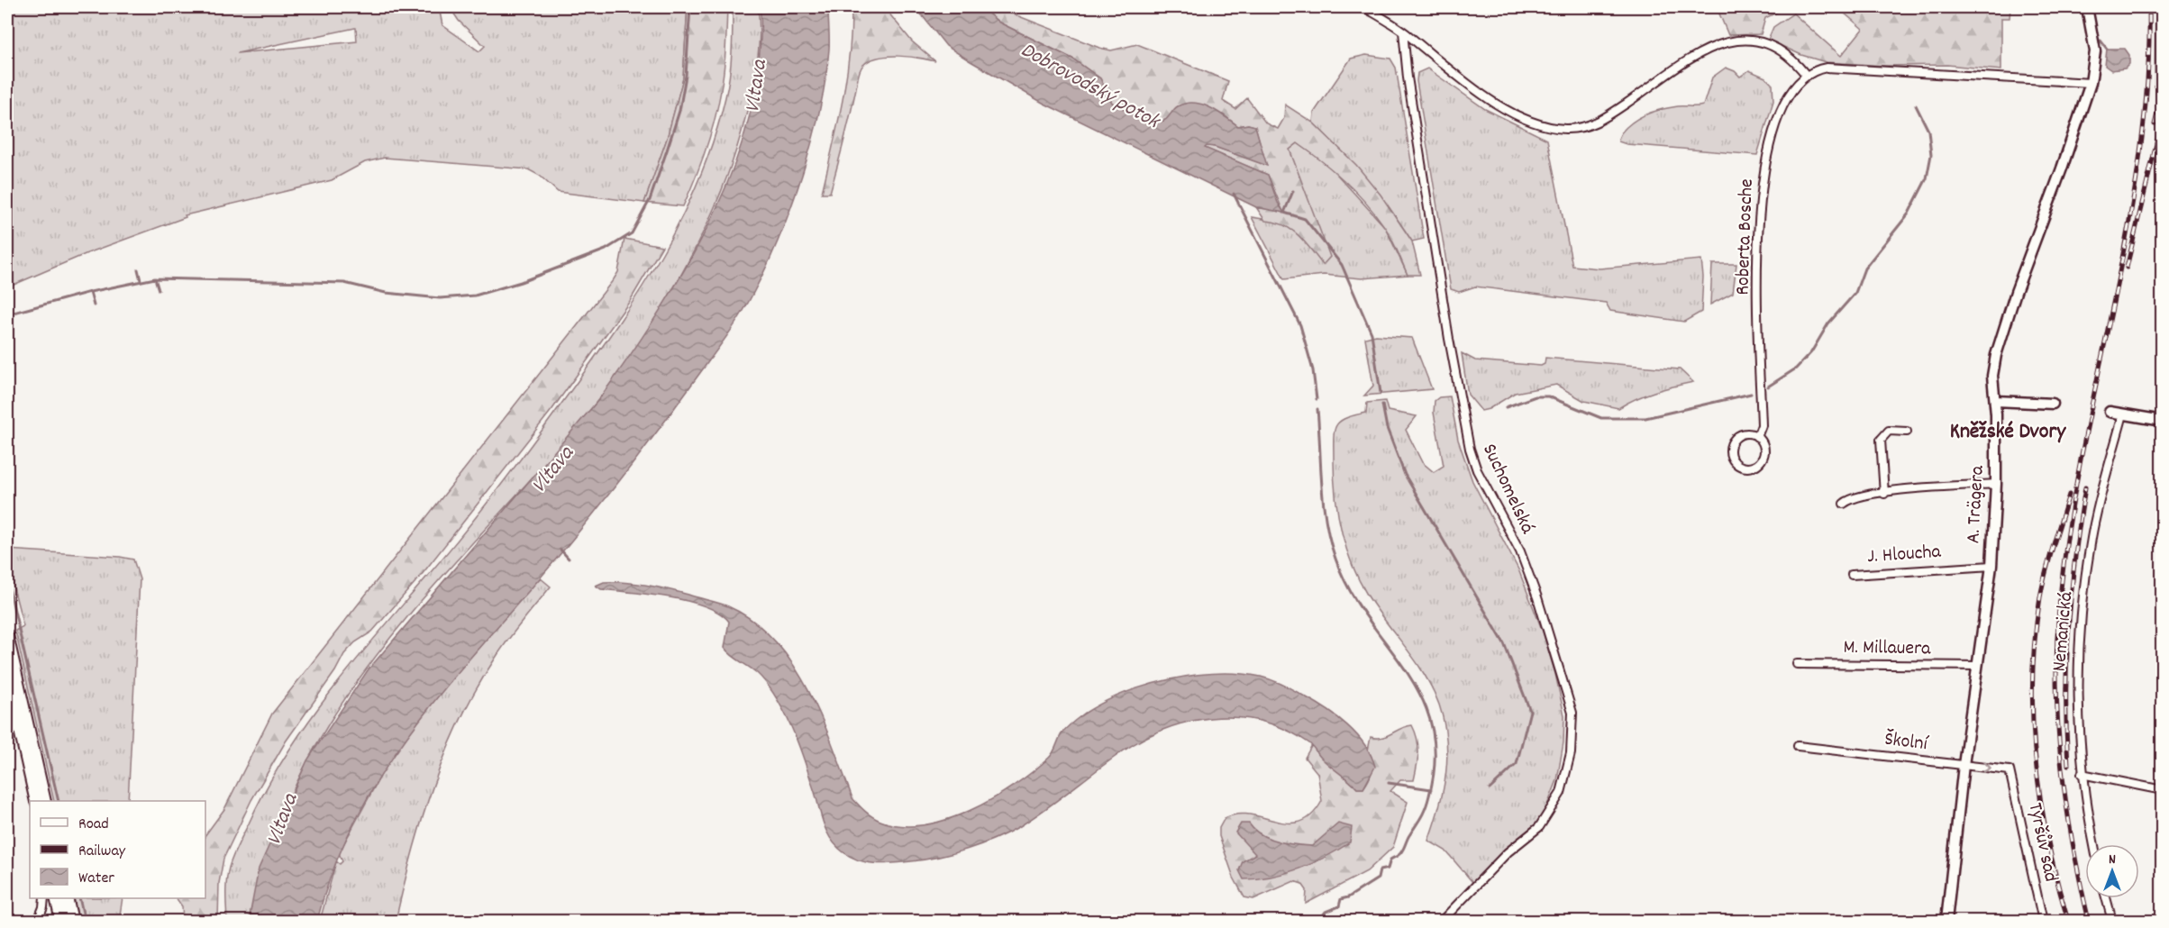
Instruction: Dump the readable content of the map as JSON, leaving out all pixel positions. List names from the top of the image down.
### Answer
{
  "streets": {
    "street": [
      "Roberta Bosche",
      "Suchomelská",
      "A. Trägera",
      "J. Hloucha",
      "Nemanická",
      "M. Millauera",
      "Školní",
      "Tyršův sad"
    ]
  },
  "crossings": [
    ["A. Trägera", "J. Hloucha"],
    ["A. Trägera", "M. Millauera"],
    ["A. Trägera", "Školní"],
    ["Školní", "Tyršův sad"]
  ],
  "districts": ["Kněžské Dvory"],
  "water": ["Vltava", "Dobrovodský potok"],
  "legend": ["Road", "Railway", "Water"],
  "north": "top"
}
